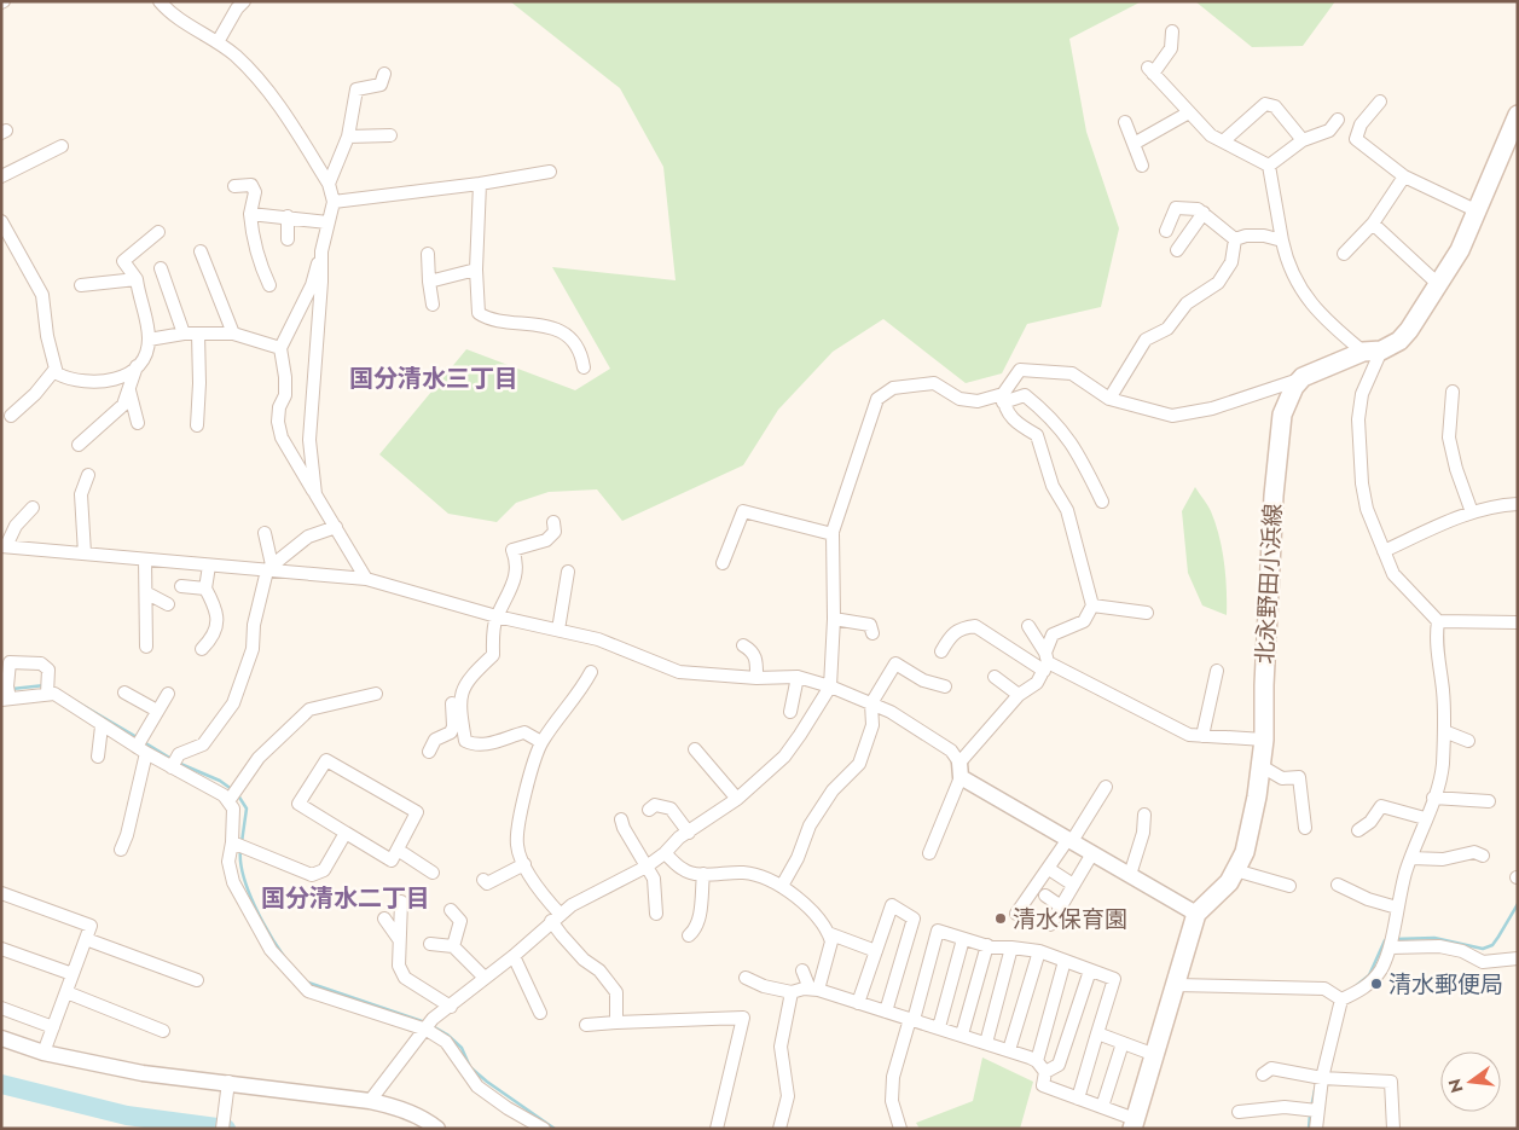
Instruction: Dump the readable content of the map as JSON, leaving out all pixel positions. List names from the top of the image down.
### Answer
{
  "streets": {
    "main road": ["北永野田小浜線"]
  },
  "districts": ["国分清水三丁目", "国分清水二丁目"],
  "places": ["清水保育園", "清水郵便局"],
  "north": "left"
}
